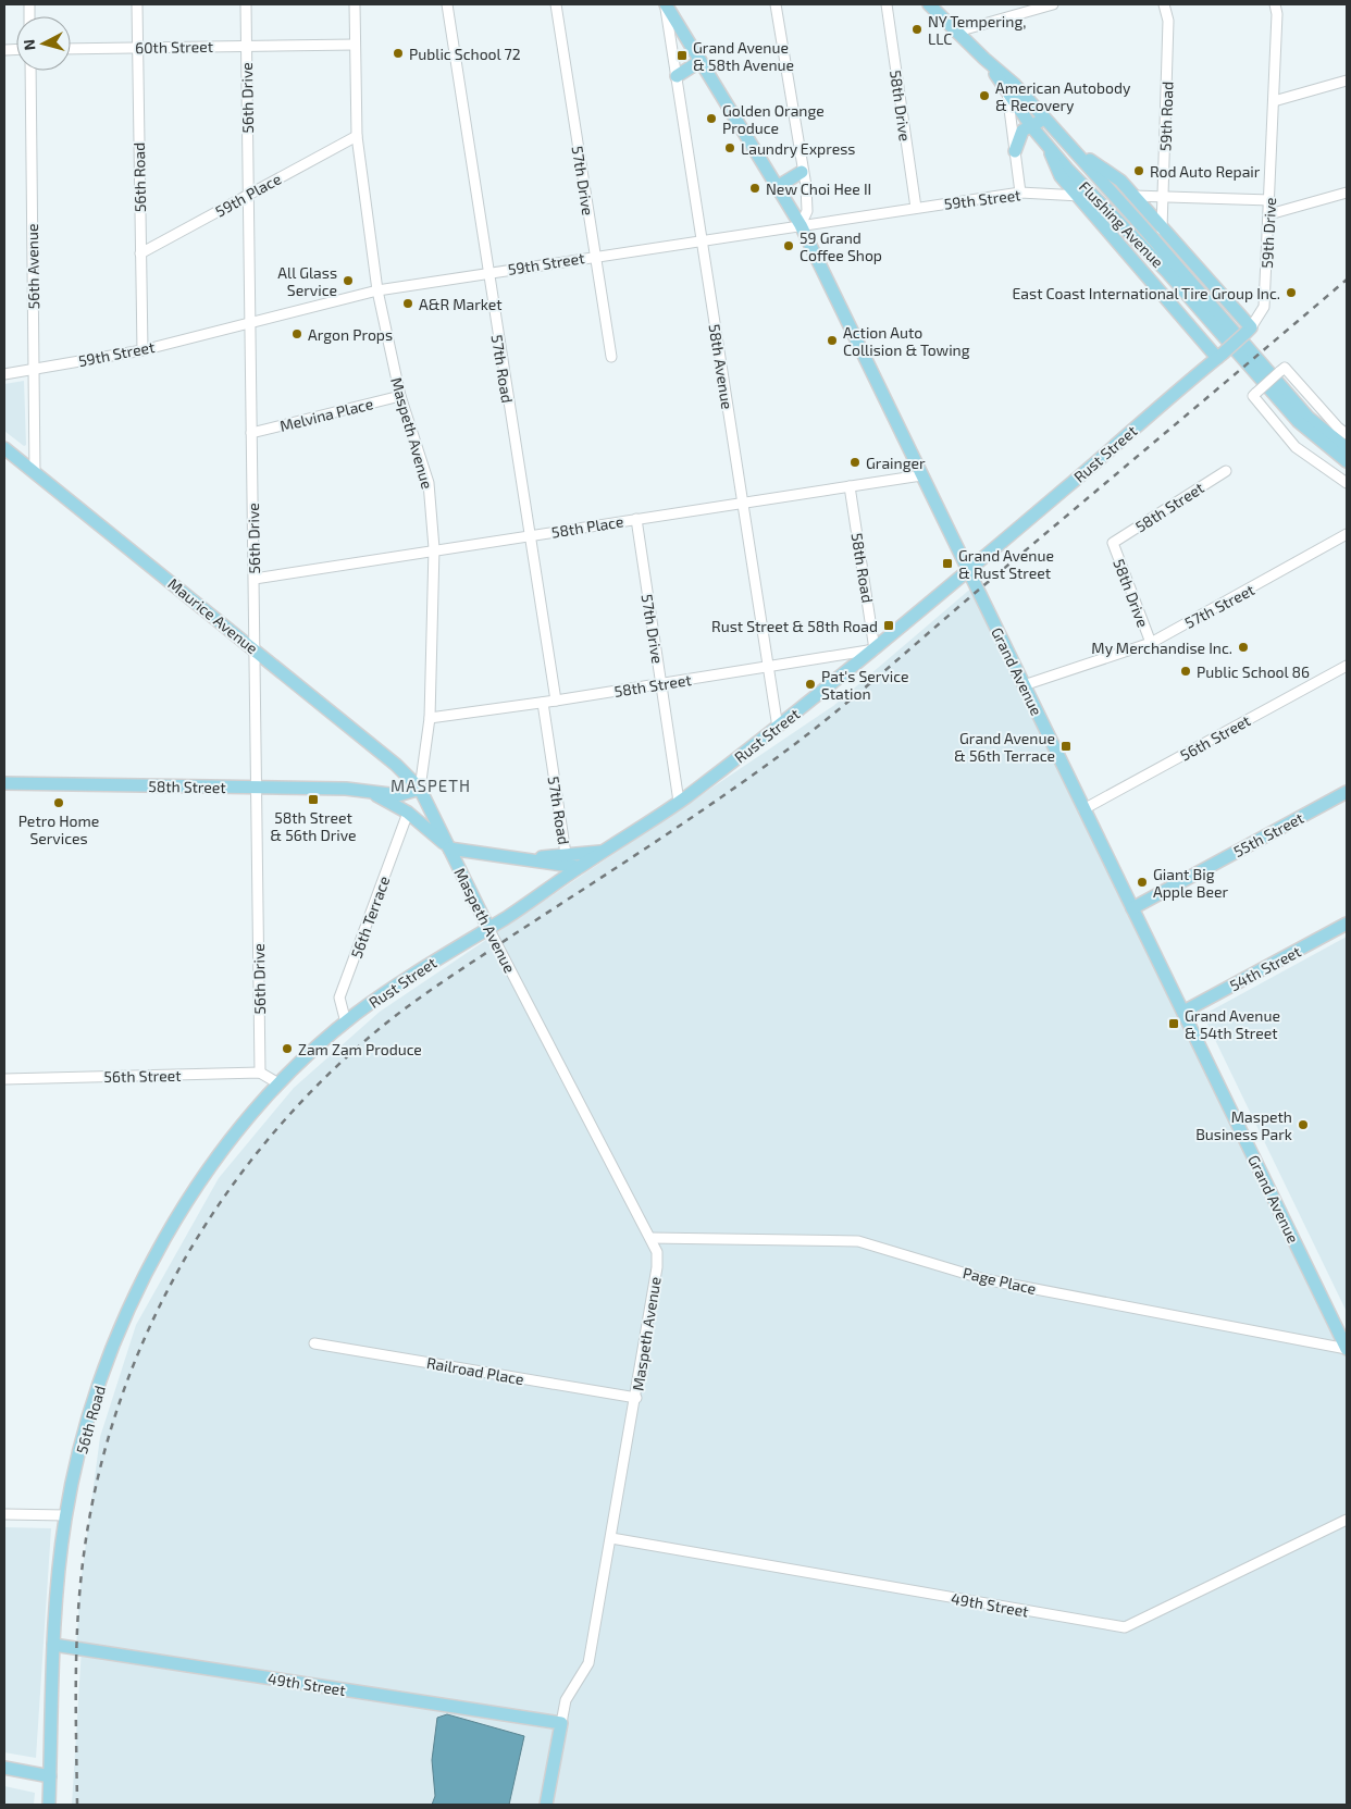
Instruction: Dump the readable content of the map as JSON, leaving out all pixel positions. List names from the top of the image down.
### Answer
{
  "streets": {
    "main road": [
      "56th Road",
      "Flushing Avenue",
      "Maspeth Avenue",
      "Rust Street",
      "58th Street",
      "Maurice Avenue",
      "Grand Avenue",
      "55th Street",
      "54th Street",
      "49th Street"
    ],
    "street": [
      "60th Street",
      "56th Drive",
      "58th Drive",
      "59th Road",
      "57th Drive",
      "59th Place",
      "59th Street",
      "59th Drive",
      "56th Avenue",
      "58th Avenue",
      "57th Road",
      "Melvina Place",
      "58th Place",
      "58th Road",
      "57th Street",
      "56th Street",
      "56th Terrace",
      "Page Place",
      "Railroad Place"
    ]
  },
  "crossings": [
    ["60th Street", "56th Drive"],
    ["60th Street", "56th Road"],
    ["60th Street", "Maspeth Avenue"],
    ["56th Drive", "59th Place"],
    ["56th Drive", "59th Street"],
    ["56th Drive", "Melvina Place"],
    ["56th Drive", "58th Street"],
    ["56th Drive", "58th Place"],
    ["56th Drive", "Maurice Avenue"],
    ["56th Drive", "56th Street"],
    ["58th Drive", "59th Street"],
    ["58th Drive", "58th Street"],
    ["58th Drive", "57th Street"],
    ["56th Road", "59th Place"],
    ["56th Road", "59th Street"],
    ["56th Road", "Rust Street"],
    ["56th Road", "49th Street"],
    ["57th Drive", "59th Street"],
    ["57th Drive", "Rust Street"],
    ["57th Drive", "58th Street"],
    ["57th Drive", "58th Place"],
    ["59th Place", "Maspeth Avenue"],
    ["59th Street", "Flushing Avenue"],
    ["59th Street", "56th Avenue"],
    ["59th Street", "58th Avenue"],
    ["59th Street", "57th Road"],
    ["59th Street", "Maspeth Avenue"],
    ["59th Street", "Grand Avenue"],
    ["59th Drive", "Rust Street"],
    ["56th Avenue", "Maurice Avenue"],
    ["58th Avenue", "Rust Street"],
    ["58th Avenue", "58th Street"],
    ["58th Avenue", "58th Place"],
    ["58th Avenue", "Grand Avenue"],
    ["57th Road", "58th Street"],
    ["57th Road", "58th Place"],
    ["Melvina Place", "Maspeth Avenue"],
    ["Maspeth Avenue", "Rust Street"],
    ["Maspeth Avenue", "58th Street"],
    ["Maspeth Avenue", "58th Place"],
    ["Maspeth Avenue", "Maurice Avenue"],
    ["Maspeth Avenue", "Page Place"],
    ["Maspeth Avenue", "Railroad Place"],
    ["Maspeth Avenue", "49th Street"],
    ["Rust Street", "58th Street"],
    ["Rust Street", "58th Road"],
    ["Rust Street", "Grand Avenue"],
    ["Rust Street", "56th Terrace"],
    ["58th Street", "58th Road"],
    ["58th Street", "Maurice Avenue"],
    ["58th Street", "56th Terrace"],
    ["58th Place", "58th Road"],
    ["58th Place", "Grand Avenue"],
    ["57th Street", "Grand Avenue"],
    ["Grand Avenue", "56th Street"],
    ["Grand Avenue", "55th Street"],
    ["Grand Avenue", "54th Street"],
    ["Grand Avenue", "Page Place"]
  ],
  "districts": ["MASPETH"],
  "places": {
    "other": [
      "NY Tempering, LLC",
      "Public School 72",
      "American Autobody & Recovery",
      "Golden Orange Produce",
      "Laundry Express",
      "Rod Auto Repair",
      "New Choi Hee II",
      "59 Grand Coffee Shop",
      "All Glass Service",
      "East Coast International Tire Group Inc.",
      "A&R Market",
      "Argon Props",
      "Action Auto Collision & Towing",
      "Grainger",
      "My Merchandise Inc.",
      "Public School 86",
      "Pat's Service Station",
      "Petro Home Services",
      "Giant Big Apple Beer",
      "Zam Zam Produce",
      "Maspeth Business Park"
    ],
    "transit": [
      "Grand Avenue & 58th Avenue",
      "Grand Avenue & Rust Street",
      "Rust Street & 58th Road",
      "Grand Avenue & 56th Terrace",
      "58th Street & 56th Drive",
      "Grand Avenue & 54th Street"
    ]
  },
  "north": "left"
}
